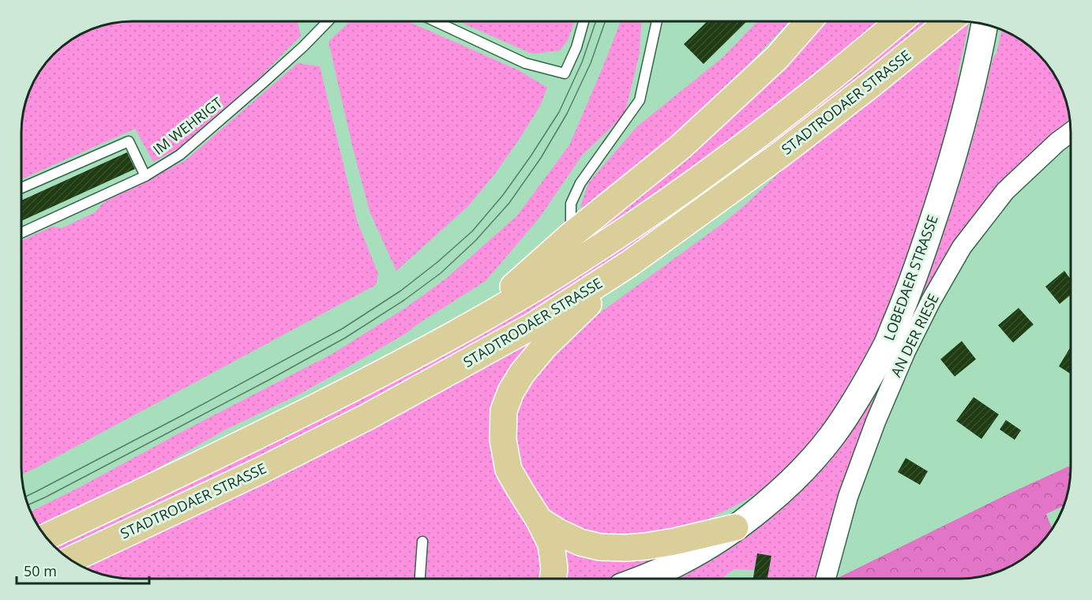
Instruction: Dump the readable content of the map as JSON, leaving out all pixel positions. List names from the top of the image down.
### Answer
{
  "streets": {
    "main road": ["STADTRODAER STRASSE", "LOBEDAER STRASSE"],
    "street": ["AN DER RIESE"],
    "lane": ["IM WEHRIGT"]
  },
  "scale_bar": "50 m"
}
